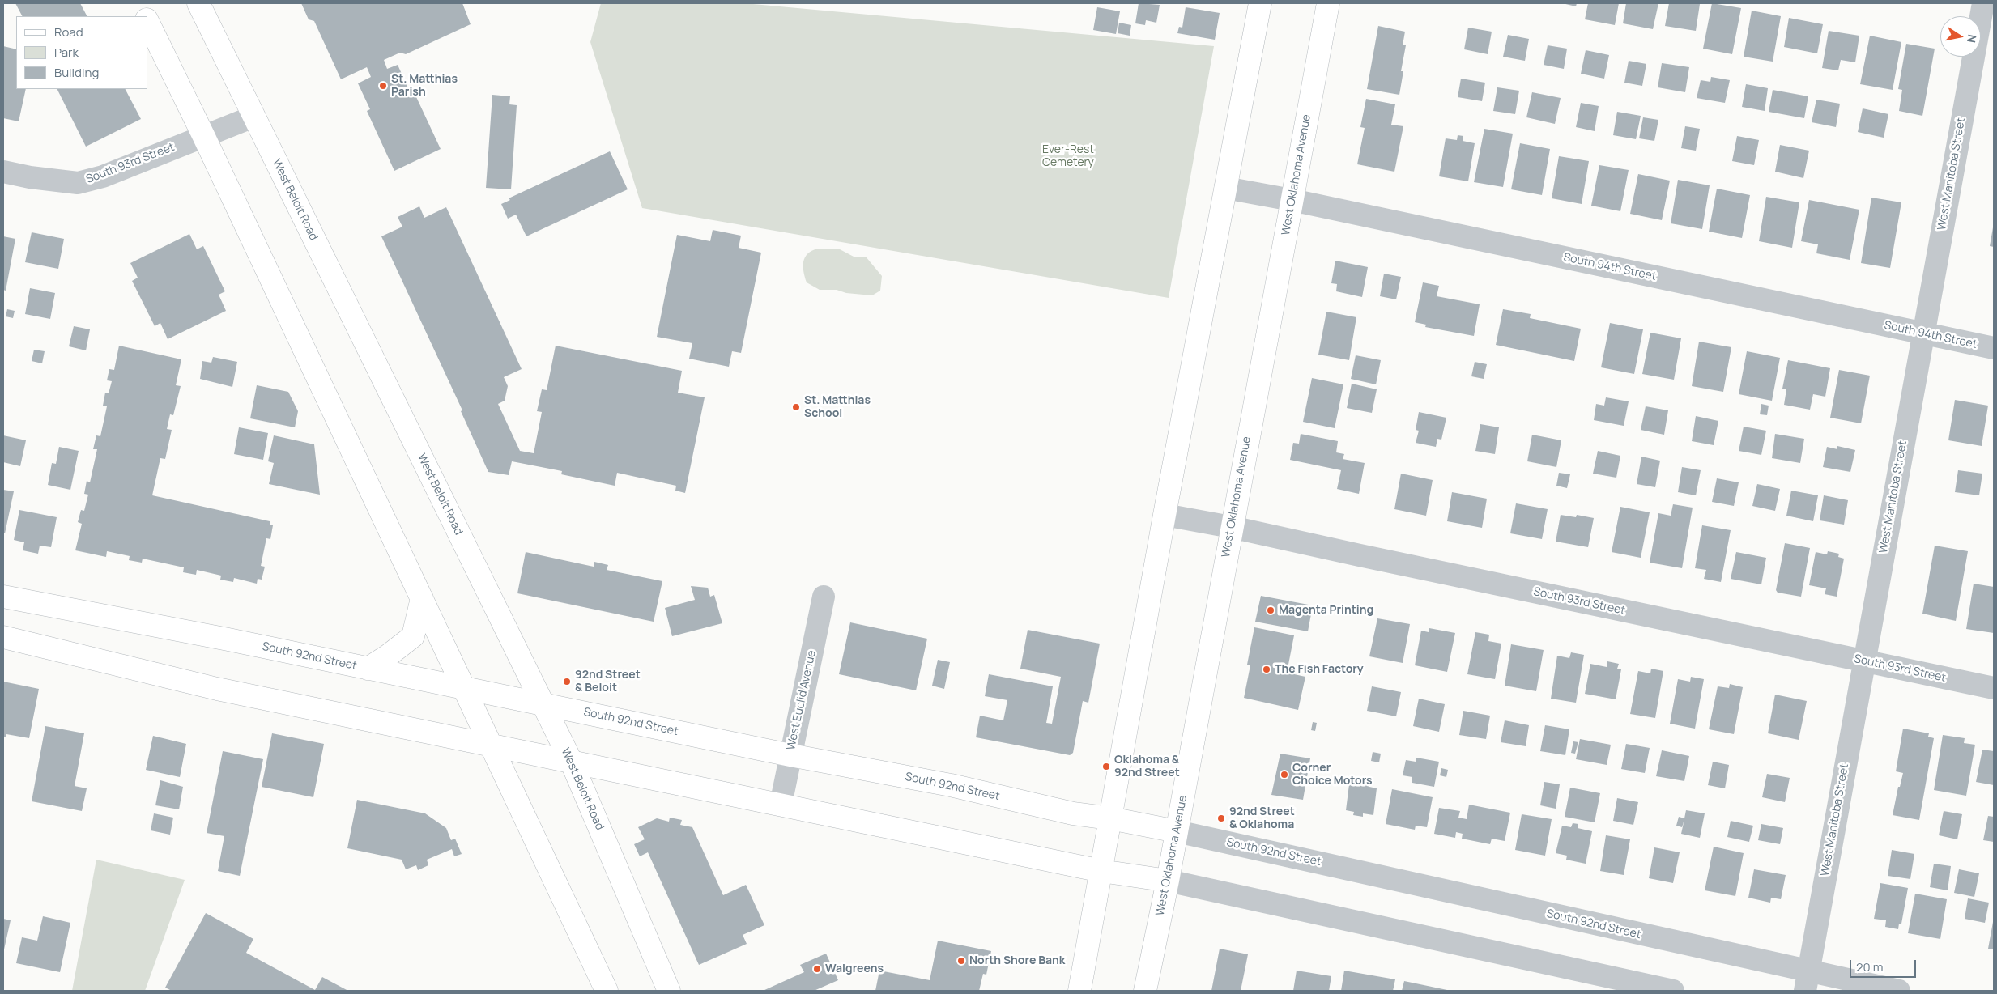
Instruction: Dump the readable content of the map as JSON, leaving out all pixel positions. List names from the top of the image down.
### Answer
{
  "streets": {
    "main road": ["West Oklahoma Avenue", "West Beloit Road", "South 92nd Street"],
    "street": [
      "South 93rd Street",
      "West Manitoba Street",
      "South 94th Street",
      "West Euclid Avenue"
    ]
  },
  "crossings": [
    ["South 93rd Street", "West Manitoba Street"],
    ["South 93rd Street", "West Oklahoma Avenue"],
    ["South 93rd Street", "West Beloit Road"],
    ["West Manitoba Street", "South 94th Street"],
    ["West Manitoba Street", "South 92nd Street"],
    ["West Oklahoma Avenue", "South 94th Street"],
    ["West Oklahoma Avenue", "South 92nd Street"],
    ["West Beloit Road", "South 92nd Street"],
    ["South 92nd Street", "West Euclid Avenue"]
  ],
  "parks": ["Ever-Rest Cemetery"],
  "places": [
    "St. Matthias Parish",
    "St. Matthias School",
    "Magenta Printing",
    "The Fish Factory",
    "92nd Street & Beloit",
    "Oklahoma & 92nd Street",
    "Corner Choice Motors",
    "92nd Street & Oklahoma",
    "North Shore Bank",
    "Walgreens"
  ],
  "legend": ["Road", "Park", "Building"],
  "scale_bar": "20 m",
  "north": "right"
}
